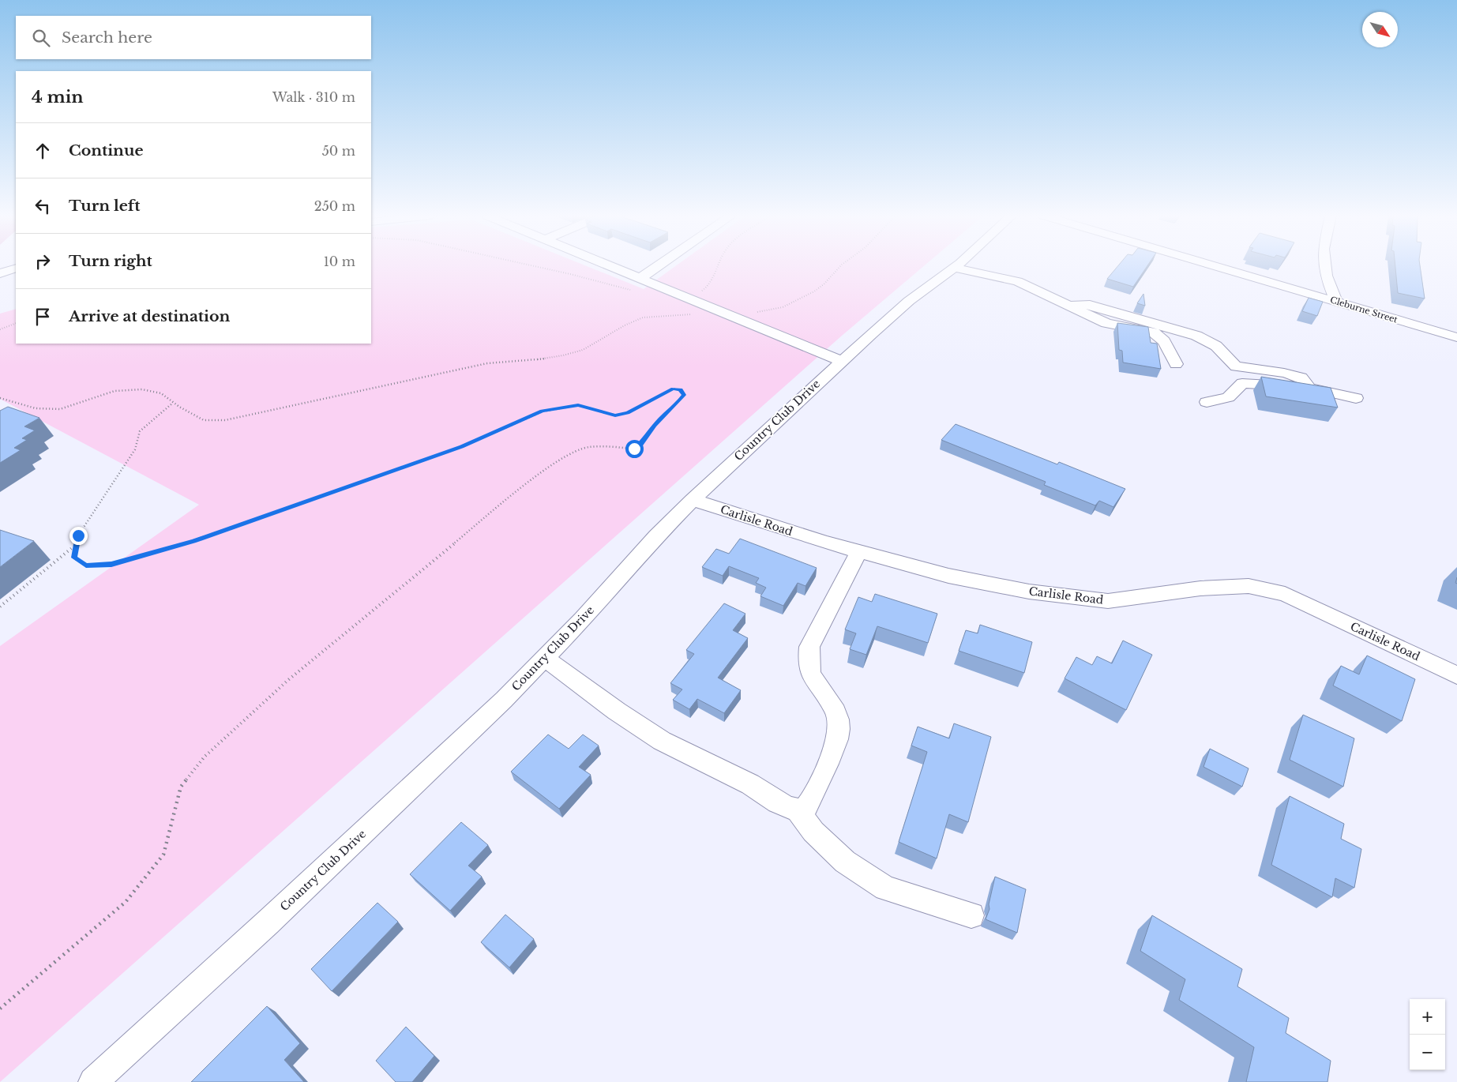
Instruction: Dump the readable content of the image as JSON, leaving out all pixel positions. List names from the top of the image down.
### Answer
{
  "streets": {
    "street": ["Cleburne Street", "Country Club Drive", "Carlisle Road"]
  },
  "crossings": [
    ["Country Club Drive", "Carlisle Road"]
  ],
  "north": "bottom right",
  "page": {
    "search": "Search here",
    "heading": ["4 min", "Walk · 310 m"],
    "list": [
      ["Continue", "50 m"],
      ["Turn left", "250 m"],
      ["Turn right", "10 m"],
      "Arrive at destination"
    ],
    "map_buttons": ["+", "−"]
  }
}
